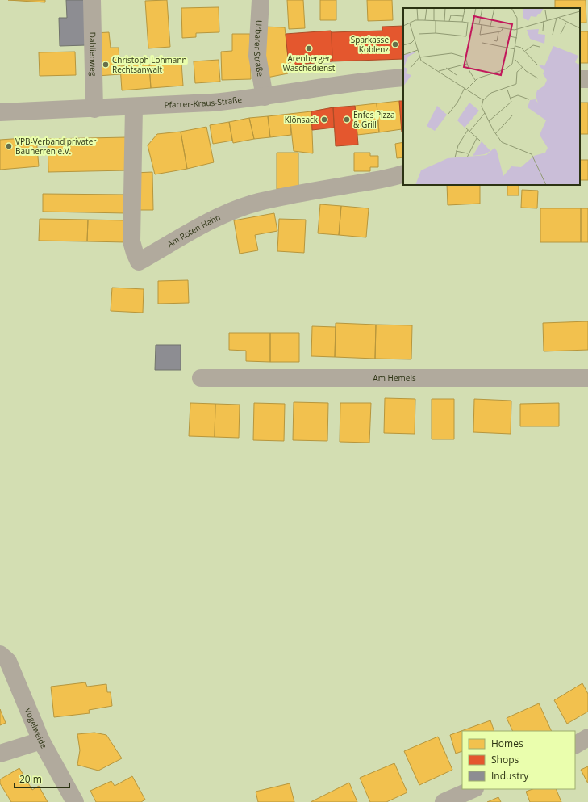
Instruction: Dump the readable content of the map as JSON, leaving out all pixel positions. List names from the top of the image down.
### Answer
{
  "streets": {
    "street": [
      "Urbarer Straße",
      "Dahlienweg",
      "Pfarrer-Kraus-Straße",
      "Am Roten Hahn",
      "Am Hemels",
      "Vogelweide"
    ]
  },
  "crossings": [
    ["Urbarer Straße", "Pfarrer-Kraus-Straße"],
    ["Dahlienweg", "Pfarrer-Kraus-Straße"],
    ["Pfarrer-Kraus-Straße", "Am Roten Hahn"]
  ],
  "places": [
    "Sparkasse Koblenz",
    "Arenberger Wäschedienst",
    "Christoph Lohmann Rechtsanwalt",
    "Klönsack",
    "Enfes Pizza & Grill",
    "VPB-Verband privater Bauherren e.V."
  ],
  "legend": ["Homes", "Shops", "Industry"],
  "scale_bar": "20 m"
}
